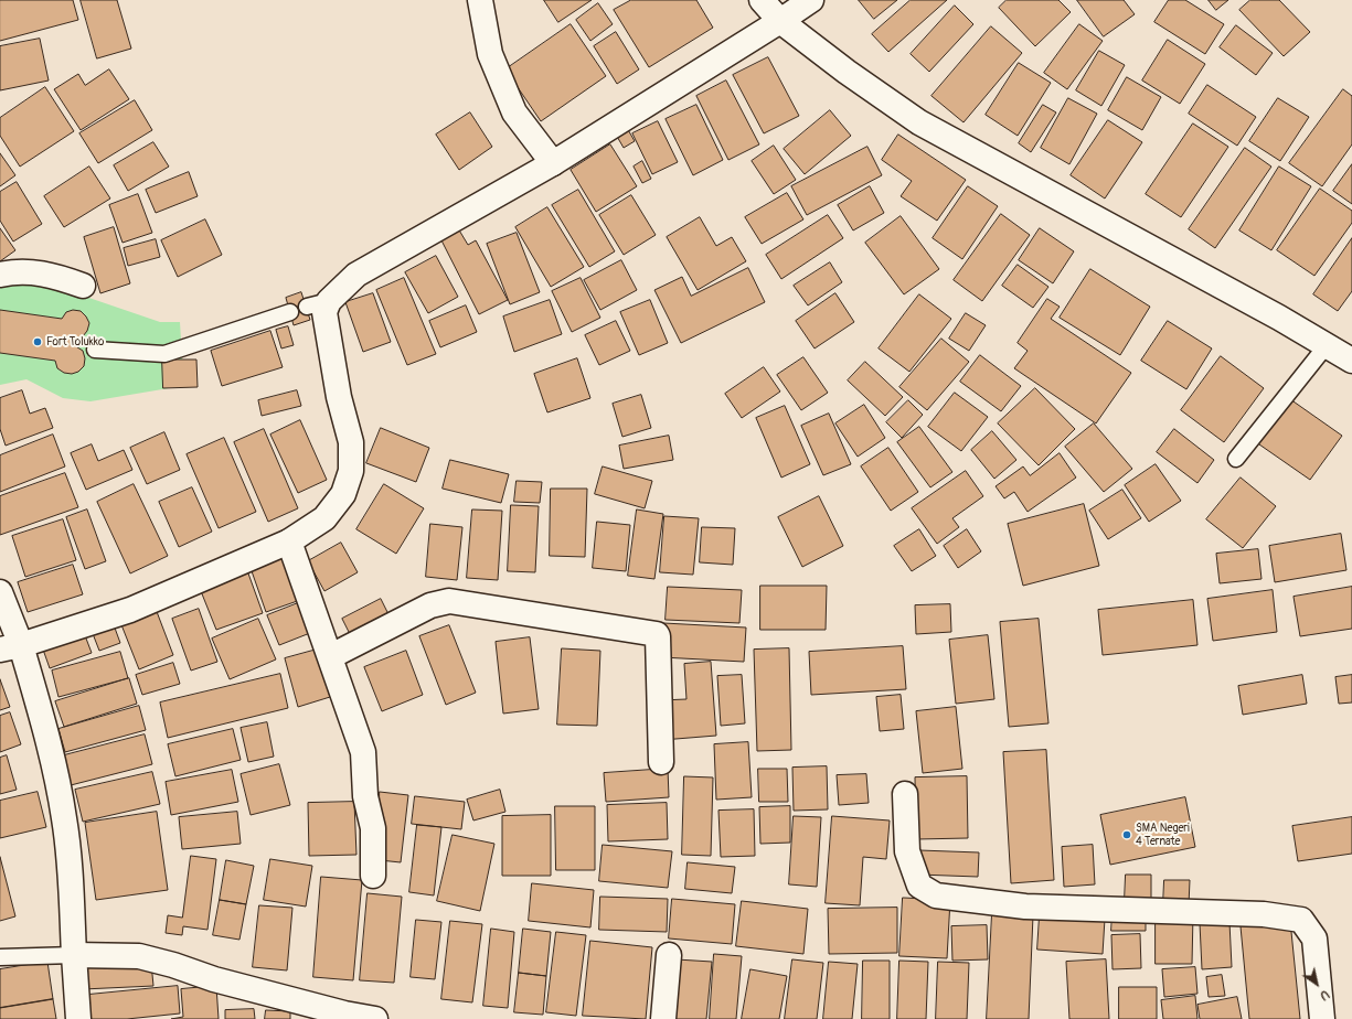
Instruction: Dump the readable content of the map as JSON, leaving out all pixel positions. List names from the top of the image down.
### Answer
{
  "places": ["Fort Tolukko", "SMA Negeri 4 Ternate"],
  "north": "bottom right"
}
